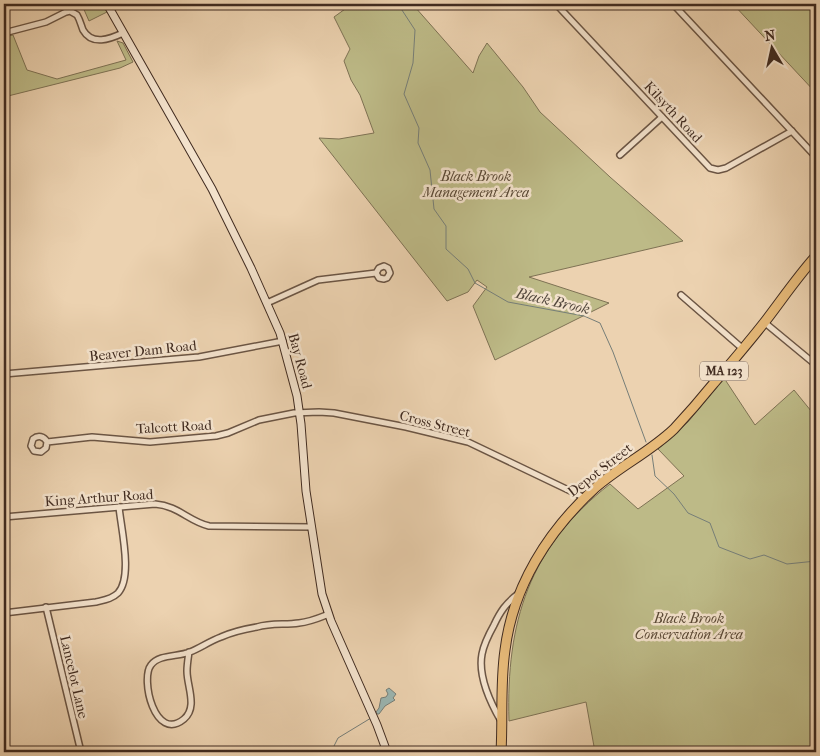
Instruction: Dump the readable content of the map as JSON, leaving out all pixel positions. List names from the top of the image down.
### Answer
{
  "streets": {
    "highway": ["MA 123", "Depot Street"],
    "main road": ["Bay Road"],
    "street": [
      "Kilsyth Road",
      "Beaver Dam Road",
      "Cross Street",
      "Talcott Road",
      "King Arthur Road",
      "Lancelot Lane"
    ]
  },
  "crossings": [
    ["Beaver Dam Road", "Bay Road"],
    ["Bay Road", "Cross Street"],
    ["Bay Road", "Talcott Road"],
    ["Bay Road", "King Arthur Road"],
    ["Cross Street", "Talcott Road"],
    ["Cross Street", "Depot Street"]
  ],
  "water": ["Black Brook"],
  "parks": ["Black Brook Management Area", "Black Brook Conservation Area"],
  "north": "top"
}
